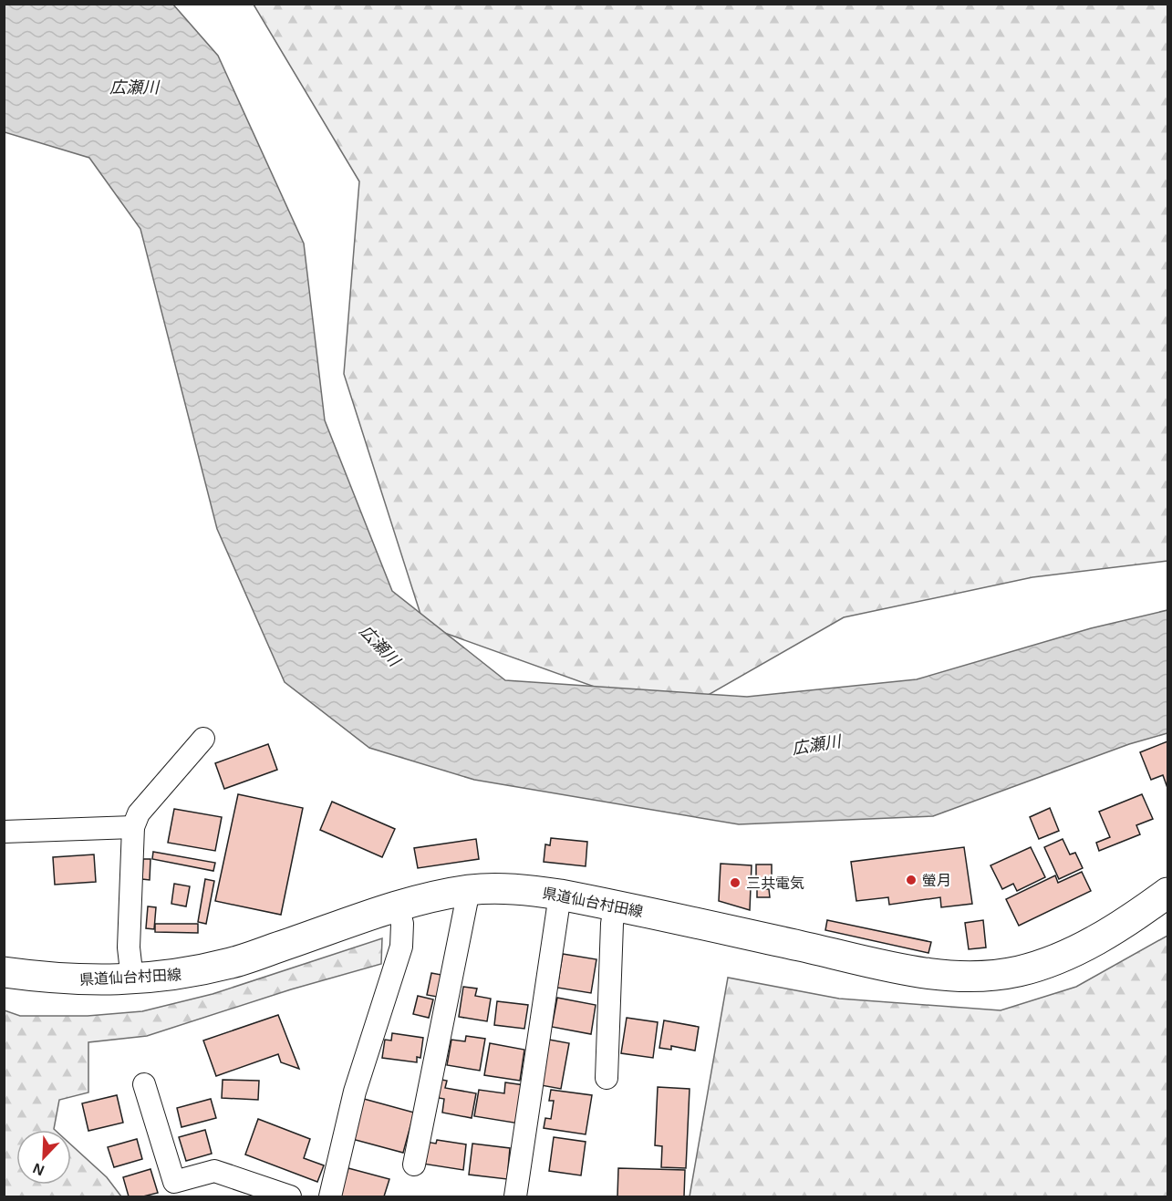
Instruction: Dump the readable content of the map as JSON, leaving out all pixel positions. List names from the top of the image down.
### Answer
{
  "streets": {
    "main road": ["県道仙台村田線"]
  },
  "water": ["広瀬川"],
  "places": ["螢月", "三共電気"],
  "north": "bottom left"
}
